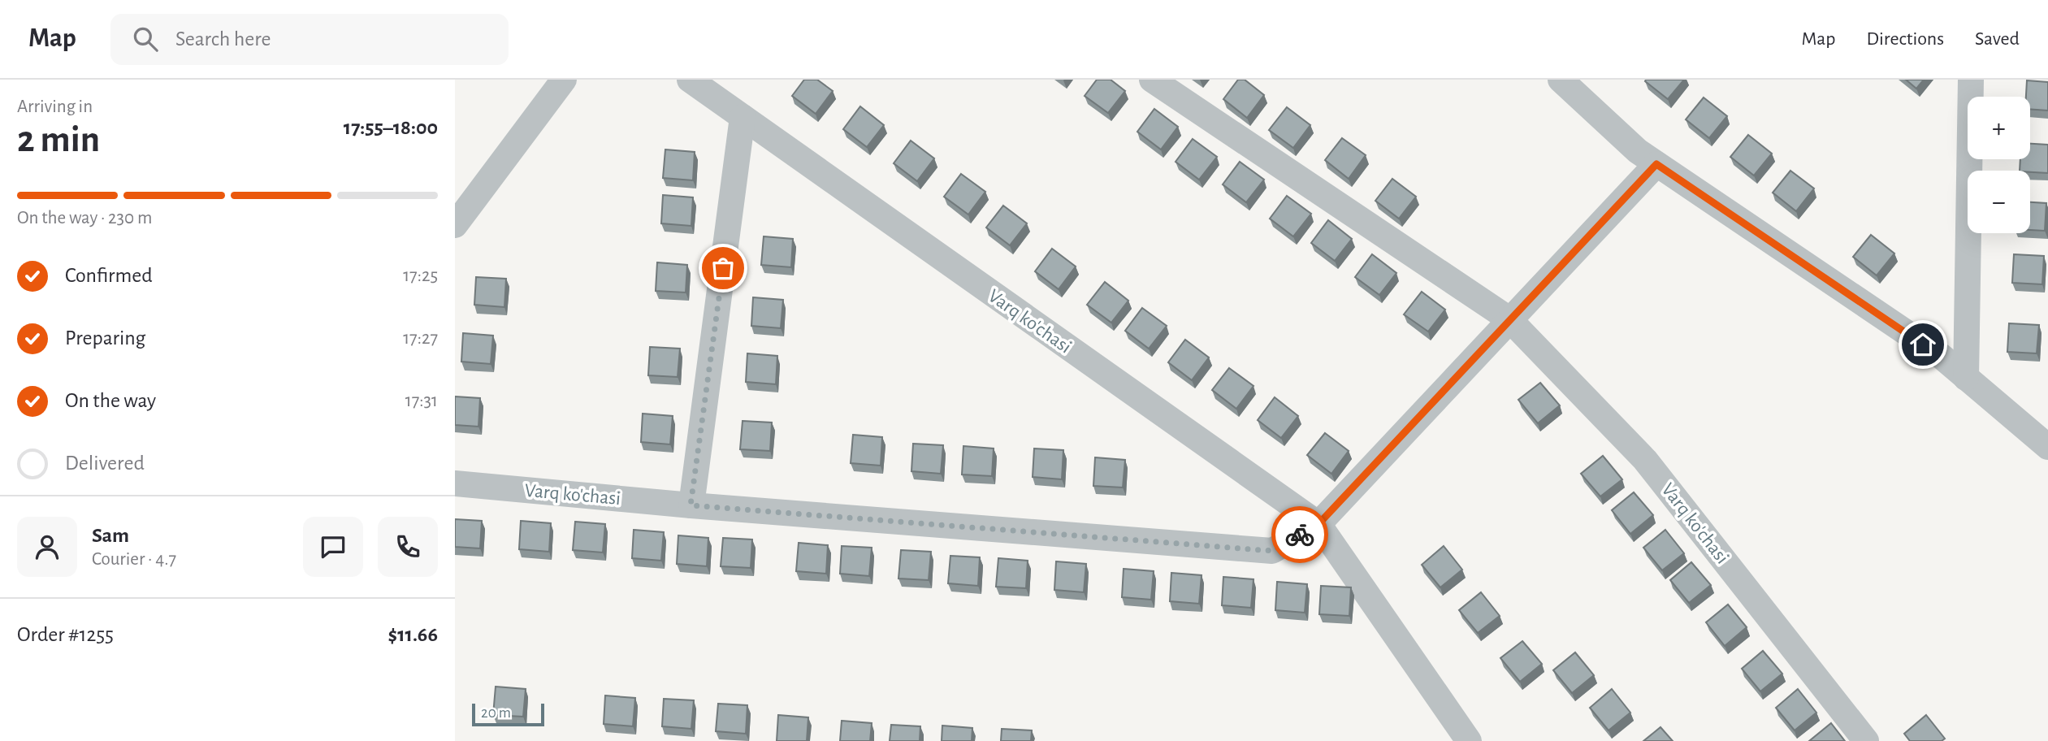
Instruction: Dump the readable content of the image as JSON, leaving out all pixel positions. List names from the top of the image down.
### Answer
{
  "streets": {
    "street": ["Varq ko'chasi"]
  },
  "scale_bar": "20 m",
  "page": {
    "header": "Map",
    "search": "Search here",
    "nav": ["Map", "Directions", "Saved"],
    "heading": ["2 min", "Arriving in", "17:55–18:00"],
    "panel": [
      "Sam",
      "Courier · 4.7",
      "Order #1255",
      "$11.66"
    ],
    "map_buttons": ["+", "−"],
    "bar": "On the way · 230 m",
    "list": [
      ["Confirmed", "17:25"],
      ["Preparing", "17:27"],
      ["On the way", "17:31"],
      "Delivered"
    ],
    "scale": "20 m"
  }
}
